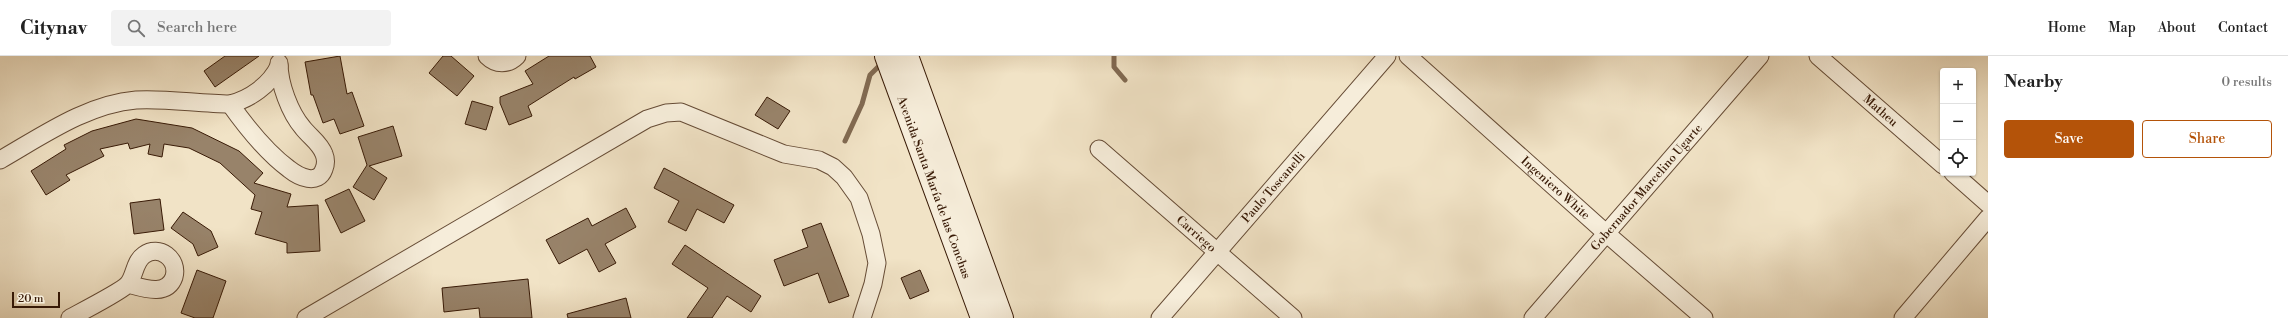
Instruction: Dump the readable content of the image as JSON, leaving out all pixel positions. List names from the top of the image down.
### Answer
{
  "streets": {
    "main road": ["Avenida Santa María de las Conchas"],
    "street": [
      "Matheu",
      "Paulo Toscanelli",
      "Gobernador Marcelino Ugarte",
      "Ingeniero White",
      "Carriego"
    ]
  },
  "crossings": [
    ["Paulo Toscanelli", "Carriego"],
    ["Gobernador Marcelino Ugarte", "Ingeniero White"]
  ],
  "scale_bar": "20 m",
  "page": {
    "header": "Citynav",
    "search": "Search here",
    "nav": [
      "Home",
      "Map",
      "About",
      "Contact"
    ],
    "heading": ["Nearby", "0 results"],
    "map_buttons": ["+", "−"],
    "buttons": ["Save", "Share"],
    "scale": "20 m"
  }
}
